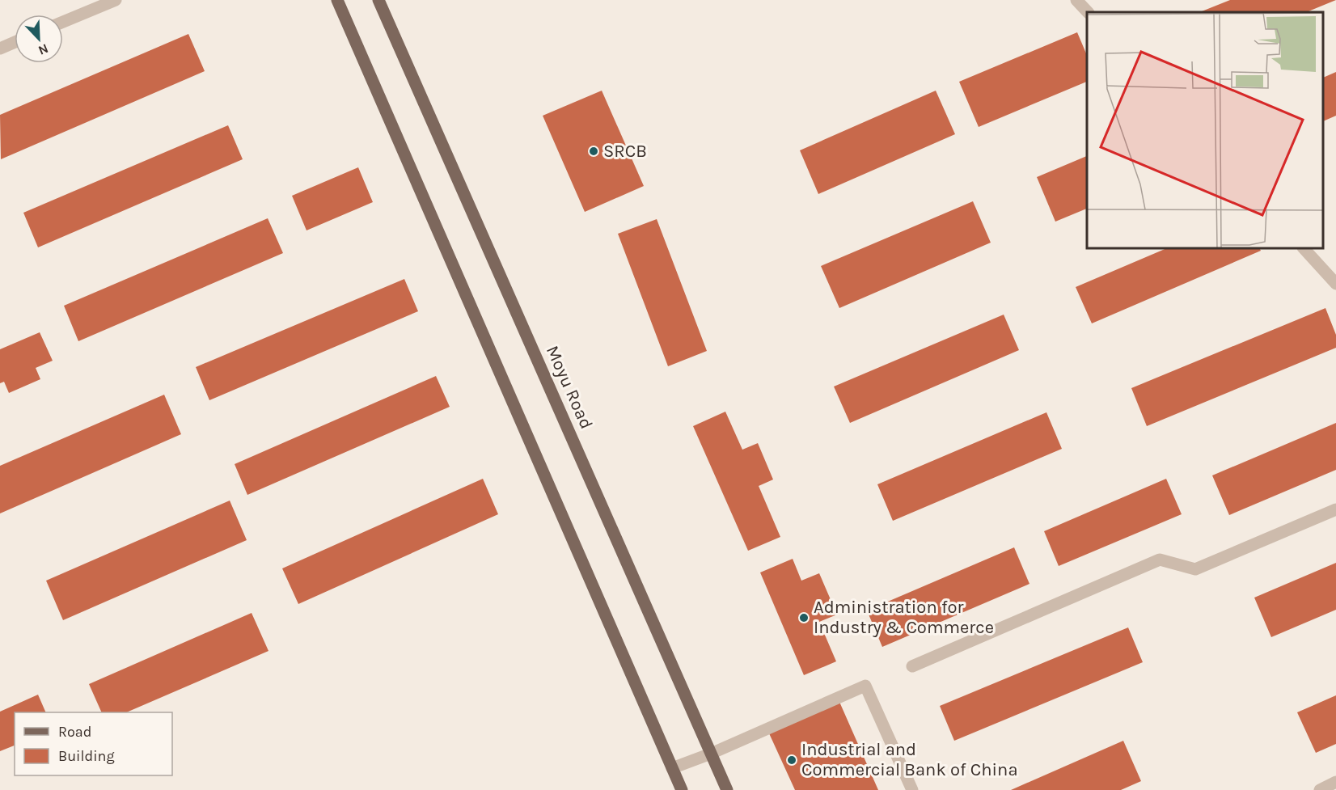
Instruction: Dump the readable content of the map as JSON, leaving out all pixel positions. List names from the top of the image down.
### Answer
{
  "streets": {
    "main road": ["Moyu Road"]
  },
  "places": ["SRCB", "Administration for Industry & Commerce", "Industrial and Commercial Bank of China"],
  "legend": ["Road", "Building"],
  "north": "bottom right"
}
